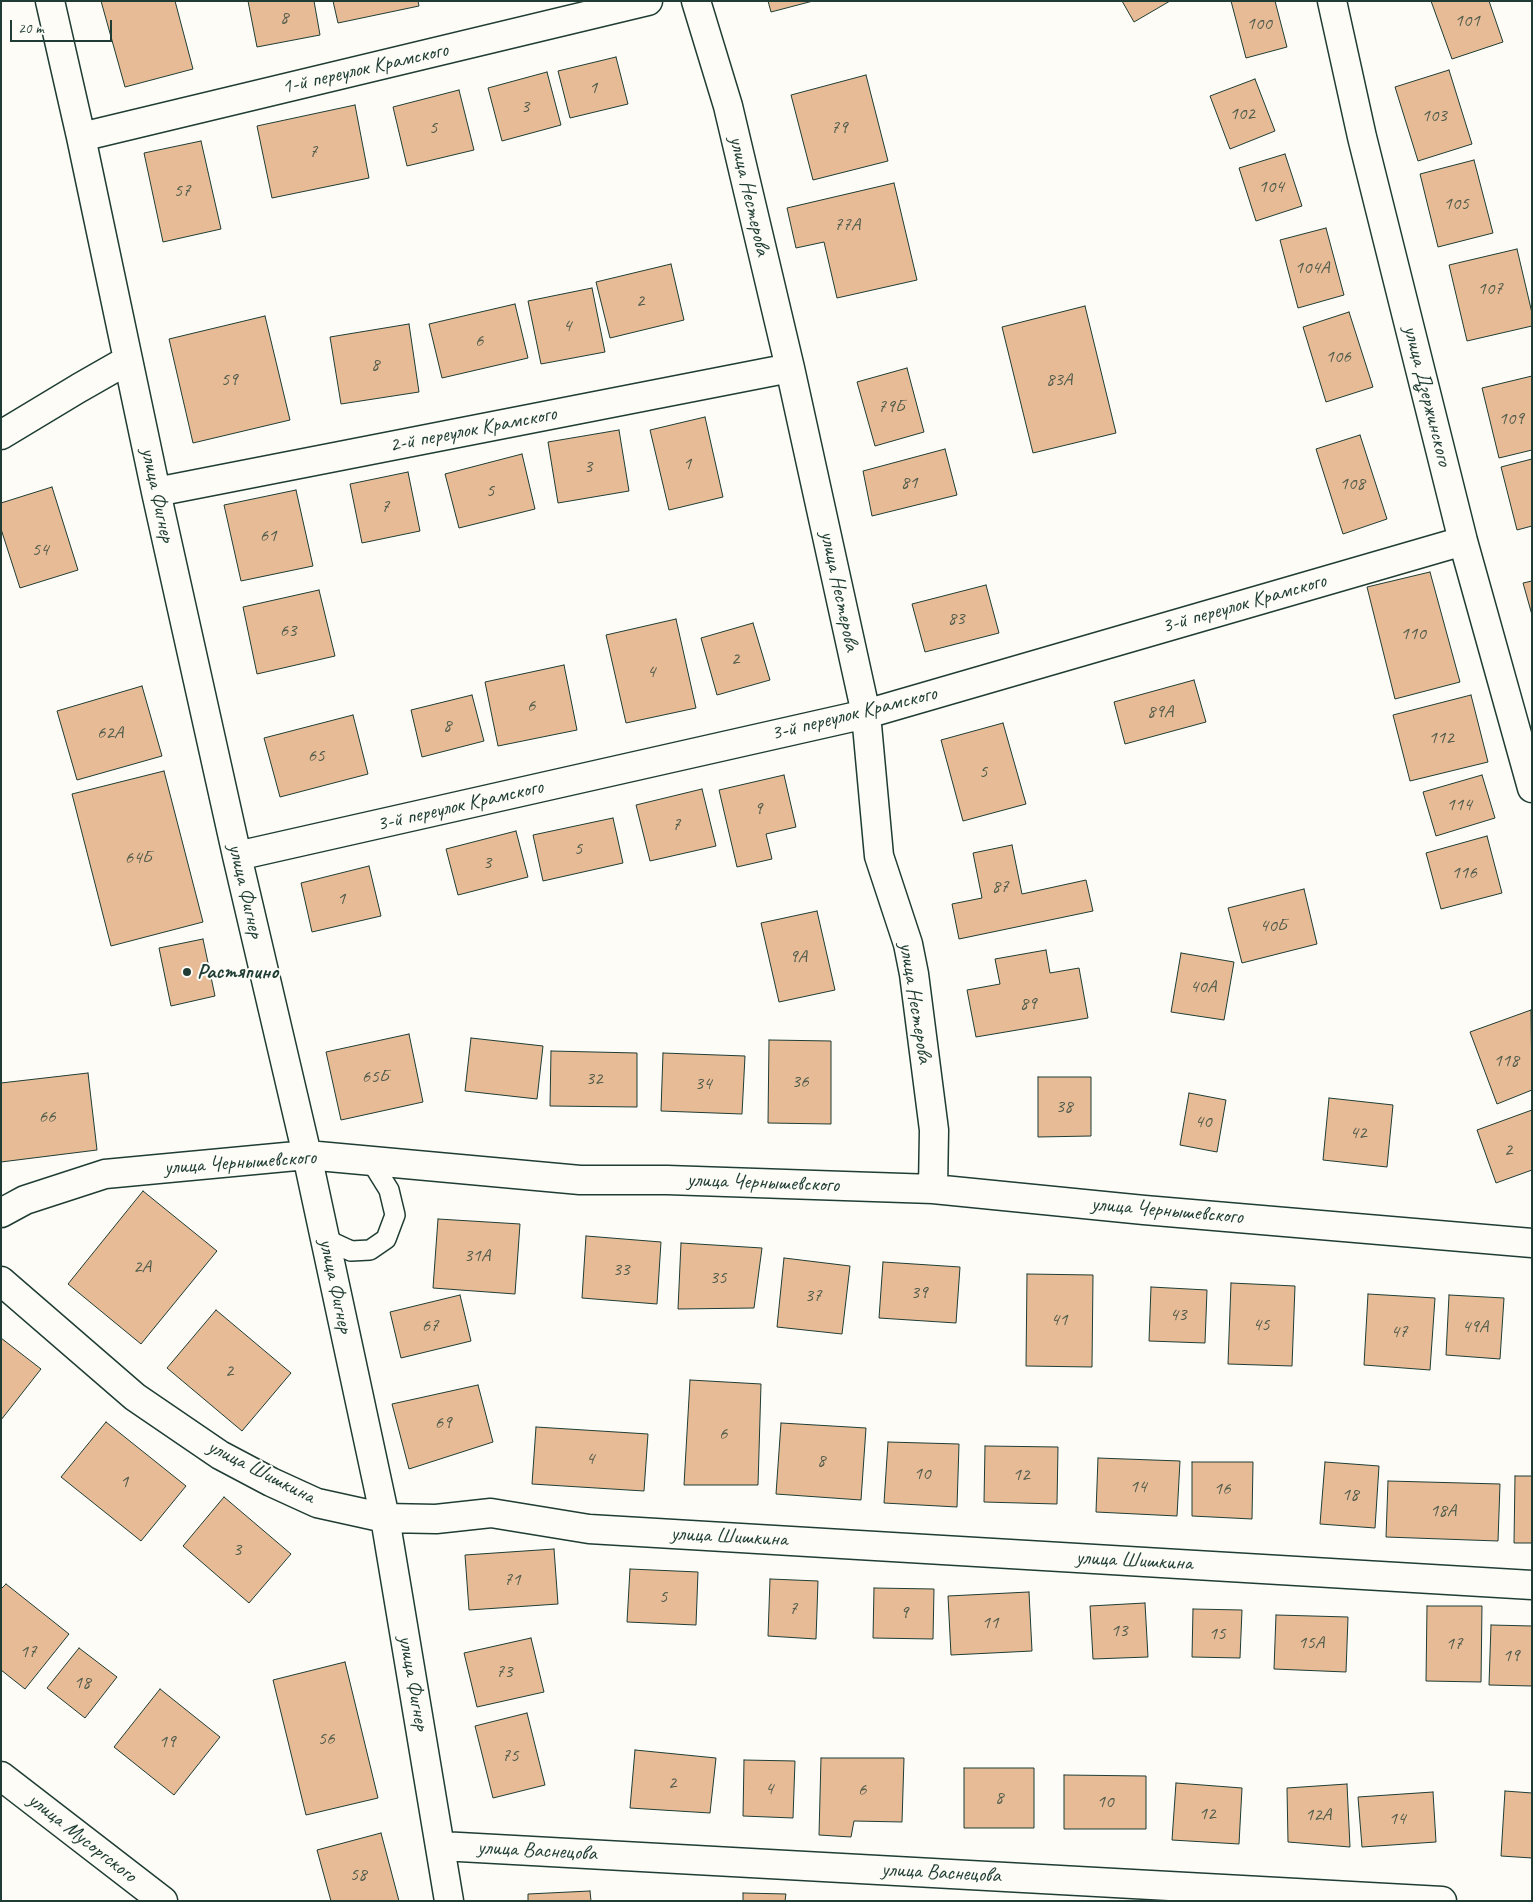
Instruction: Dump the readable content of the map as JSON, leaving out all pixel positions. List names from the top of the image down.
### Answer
{
  "streets": {
    "street": [
      "1-й переулок Крамского",
      "улица Нестерова",
      "улица Дзержинского",
      "2-й переулок Крамского",
      "улица Фигнер",
      "3-й переулок Крамского",
      "улица Чернышевского",
      "улица Шишкина",
      "улица Мусоргского",
      "улица Васнецова"
    ]
  },
  "crossings": [
    ["1-й переулок Крамского", "улица Фигнер"],
    ["улица Нестерова", "2-й переулок Крамского"],
    ["улица Нестерова", "3-й переулок Крамского"],
    ["улица Нестерова", "улица Чернышевского"],
    ["улица Дзержинского", "3-й переулок Крамского"],
    ["2-й переулок Крамского", "улица Фигнер"],
    ["улица Фигнер", "3-й переулок Крамского"],
    ["улица Фигнер", "улица Чернышевского"],
    ["улица Фигнер", "улица Шишкина"],
    ["улица Фигнер", "улица Васнецова"]
  ],
  "places": ["Растяпино"],
  "house_numbers": [
    "8",
    "101",
    "100",
    "1",
    "3",
    "102",
    "103",
    "5",
    "79",
    "7",
    "104",
    "57",
    "105",
    "77А",
    "104А",
    "107",
    "2",
    "4",
    "6",
    "106",
    "8",
    "59",
    "83А",
    "79Б",
    "109",
    "1",
    "3",
    "81",
    "108",
    "5",
    "7",
    "61",
    "54",
    "83",
    "63",
    "110",
    "2",
    "4",
    "6",
    "89А",
    "8",
    "62А",
    "112",
    "65",
    "5",
    "114",
    "9",
    "7",
    "5",
    "64Б",
    "3",
    "116",
    "87",
    "1",
    "40Б",
    "9А",
    "40А",
    "89",
    "118",
    "65Б",
    "32",
    "36",
    "34",
    "38",
    "66",
    "40",
    "42",
    "2",
    "31А",
    "2А",
    "33",
    "35",
    "39",
    "37",
    "43",
    "41",
    "45",
    "67",
    "49А",
    "47",
    "2",
    "69",
    "6",
    "4",
    "8",
    "10",
    "12",
    "1",
    "14",
    "16",
    "18",
    "18А",
    "3",
    "71",
    "5",
    "7",
    "9",
    "11",
    "13",
    "15",
    "15А",
    "17",
    "17",
    "19",
    "73",
    "18",
    "56",
    "19",
    "75",
    "2",
    "4",
    "6",
    "8",
    "10",
    "12",
    "12А",
    "14",
    "58"
  ],
  "scale_bar": "20 m"
}
